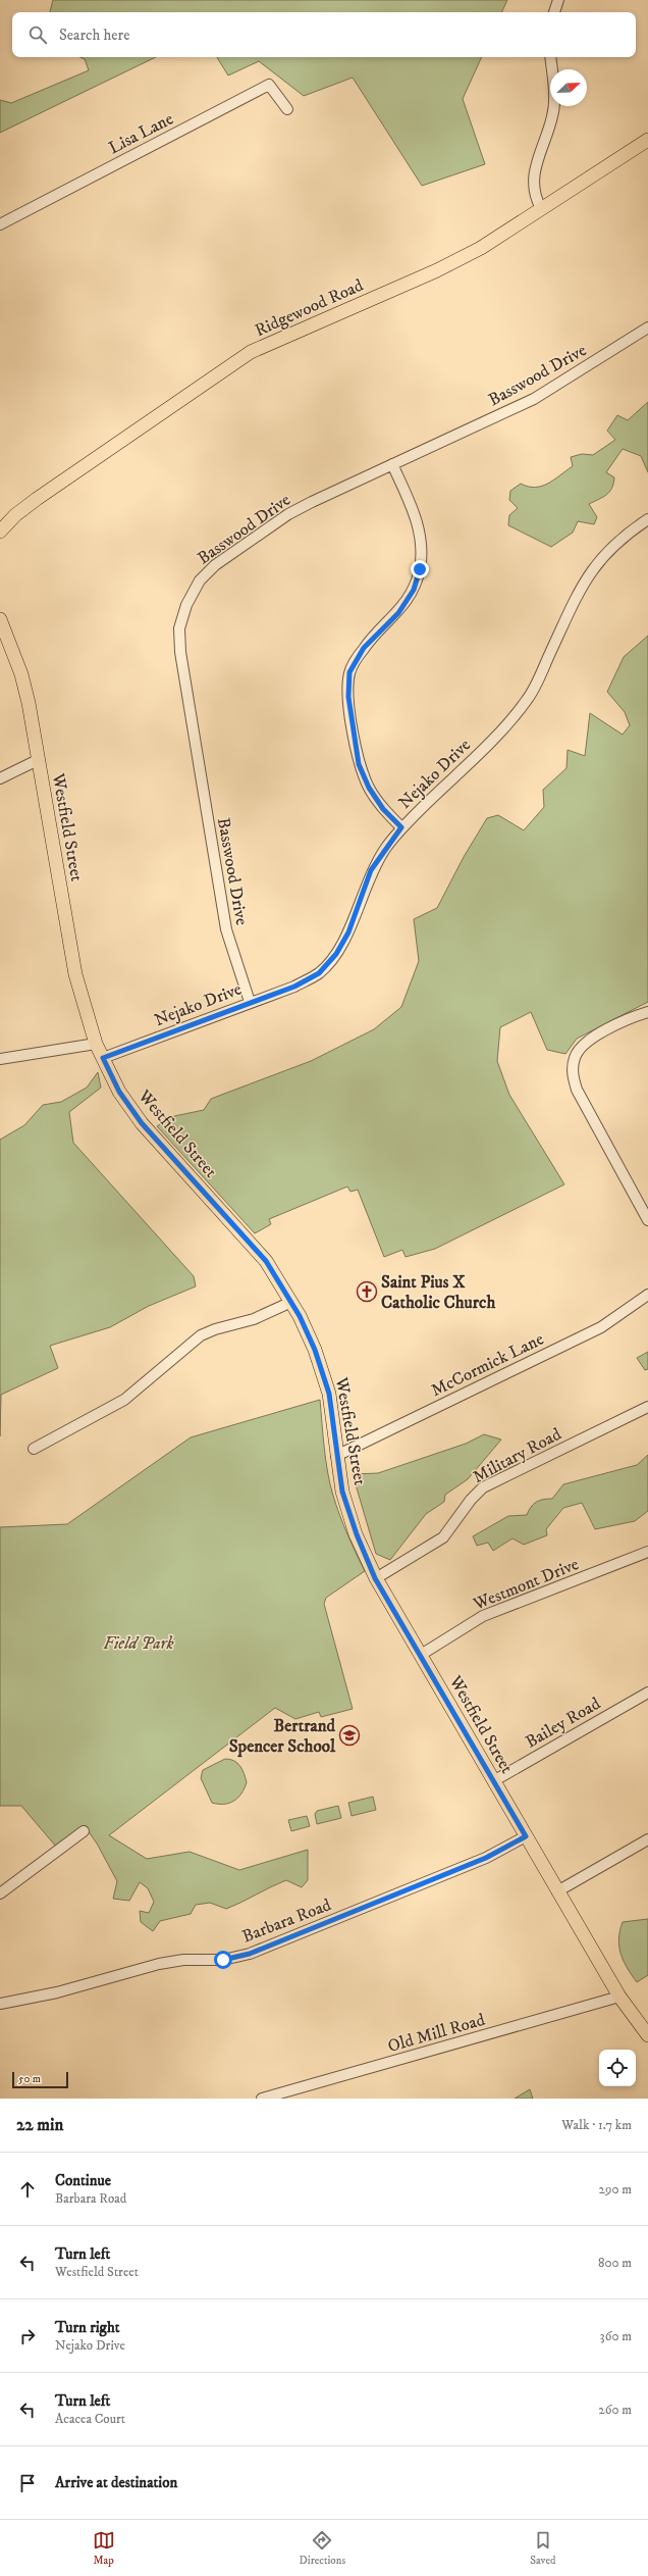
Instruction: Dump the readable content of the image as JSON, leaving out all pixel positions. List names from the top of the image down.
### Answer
{
  "streets": {
    "main road": ["Ridgewood Road", "Westfield Street"],
    "street": [
      "Lisa Lane",
      "Basswood Drive",
      "Nejako Drive",
      "McCormick Lane",
      "Military Road",
      "Westmont Drive",
      "Bailey Road",
      "Barbara Road",
      "Old Mill Road"
    ]
  },
  "crossings": [
    ["Basswood Drive", "Nejako Drive"],
    ["Nejako Drive", "Westfield Street"],
    ["Westfield Street", "McCormick Lane"],
    ["Westfield Street", "Military Road"],
    ["Westfield Street", "Westmont Drive"],
    ["Westfield Street", "Bailey Road"],
    ["Westfield Street", "Barbara Road"],
    ["Westfield Street", "Old Mill Road"]
  ],
  "parks": ["Field Park"],
  "places": {
    "church": ["Saint Pius X Catholic Church"],
    "school or university": ["Bertrand Spencer School"]
  },
  "scale_bar": "50 m",
  "north": "top right",
  "page": {
    "search": "Search here",
    "scale": "50 m",
    "heading": ["22 min", "Walk · 1.7 km"],
    "list": [
      ["Continue", "Barbara Road", "290 m"],
      ["Turn left", "Westfield Street", "800 m"],
      ["Turn right", "Nejako Drive", "360 m"],
      ["Turn left", "Acacea Court", "260 m"],
      "Arrive at destination"
    ],
    "nav": ["Map", "Directions", "Saved"]
  }
}
